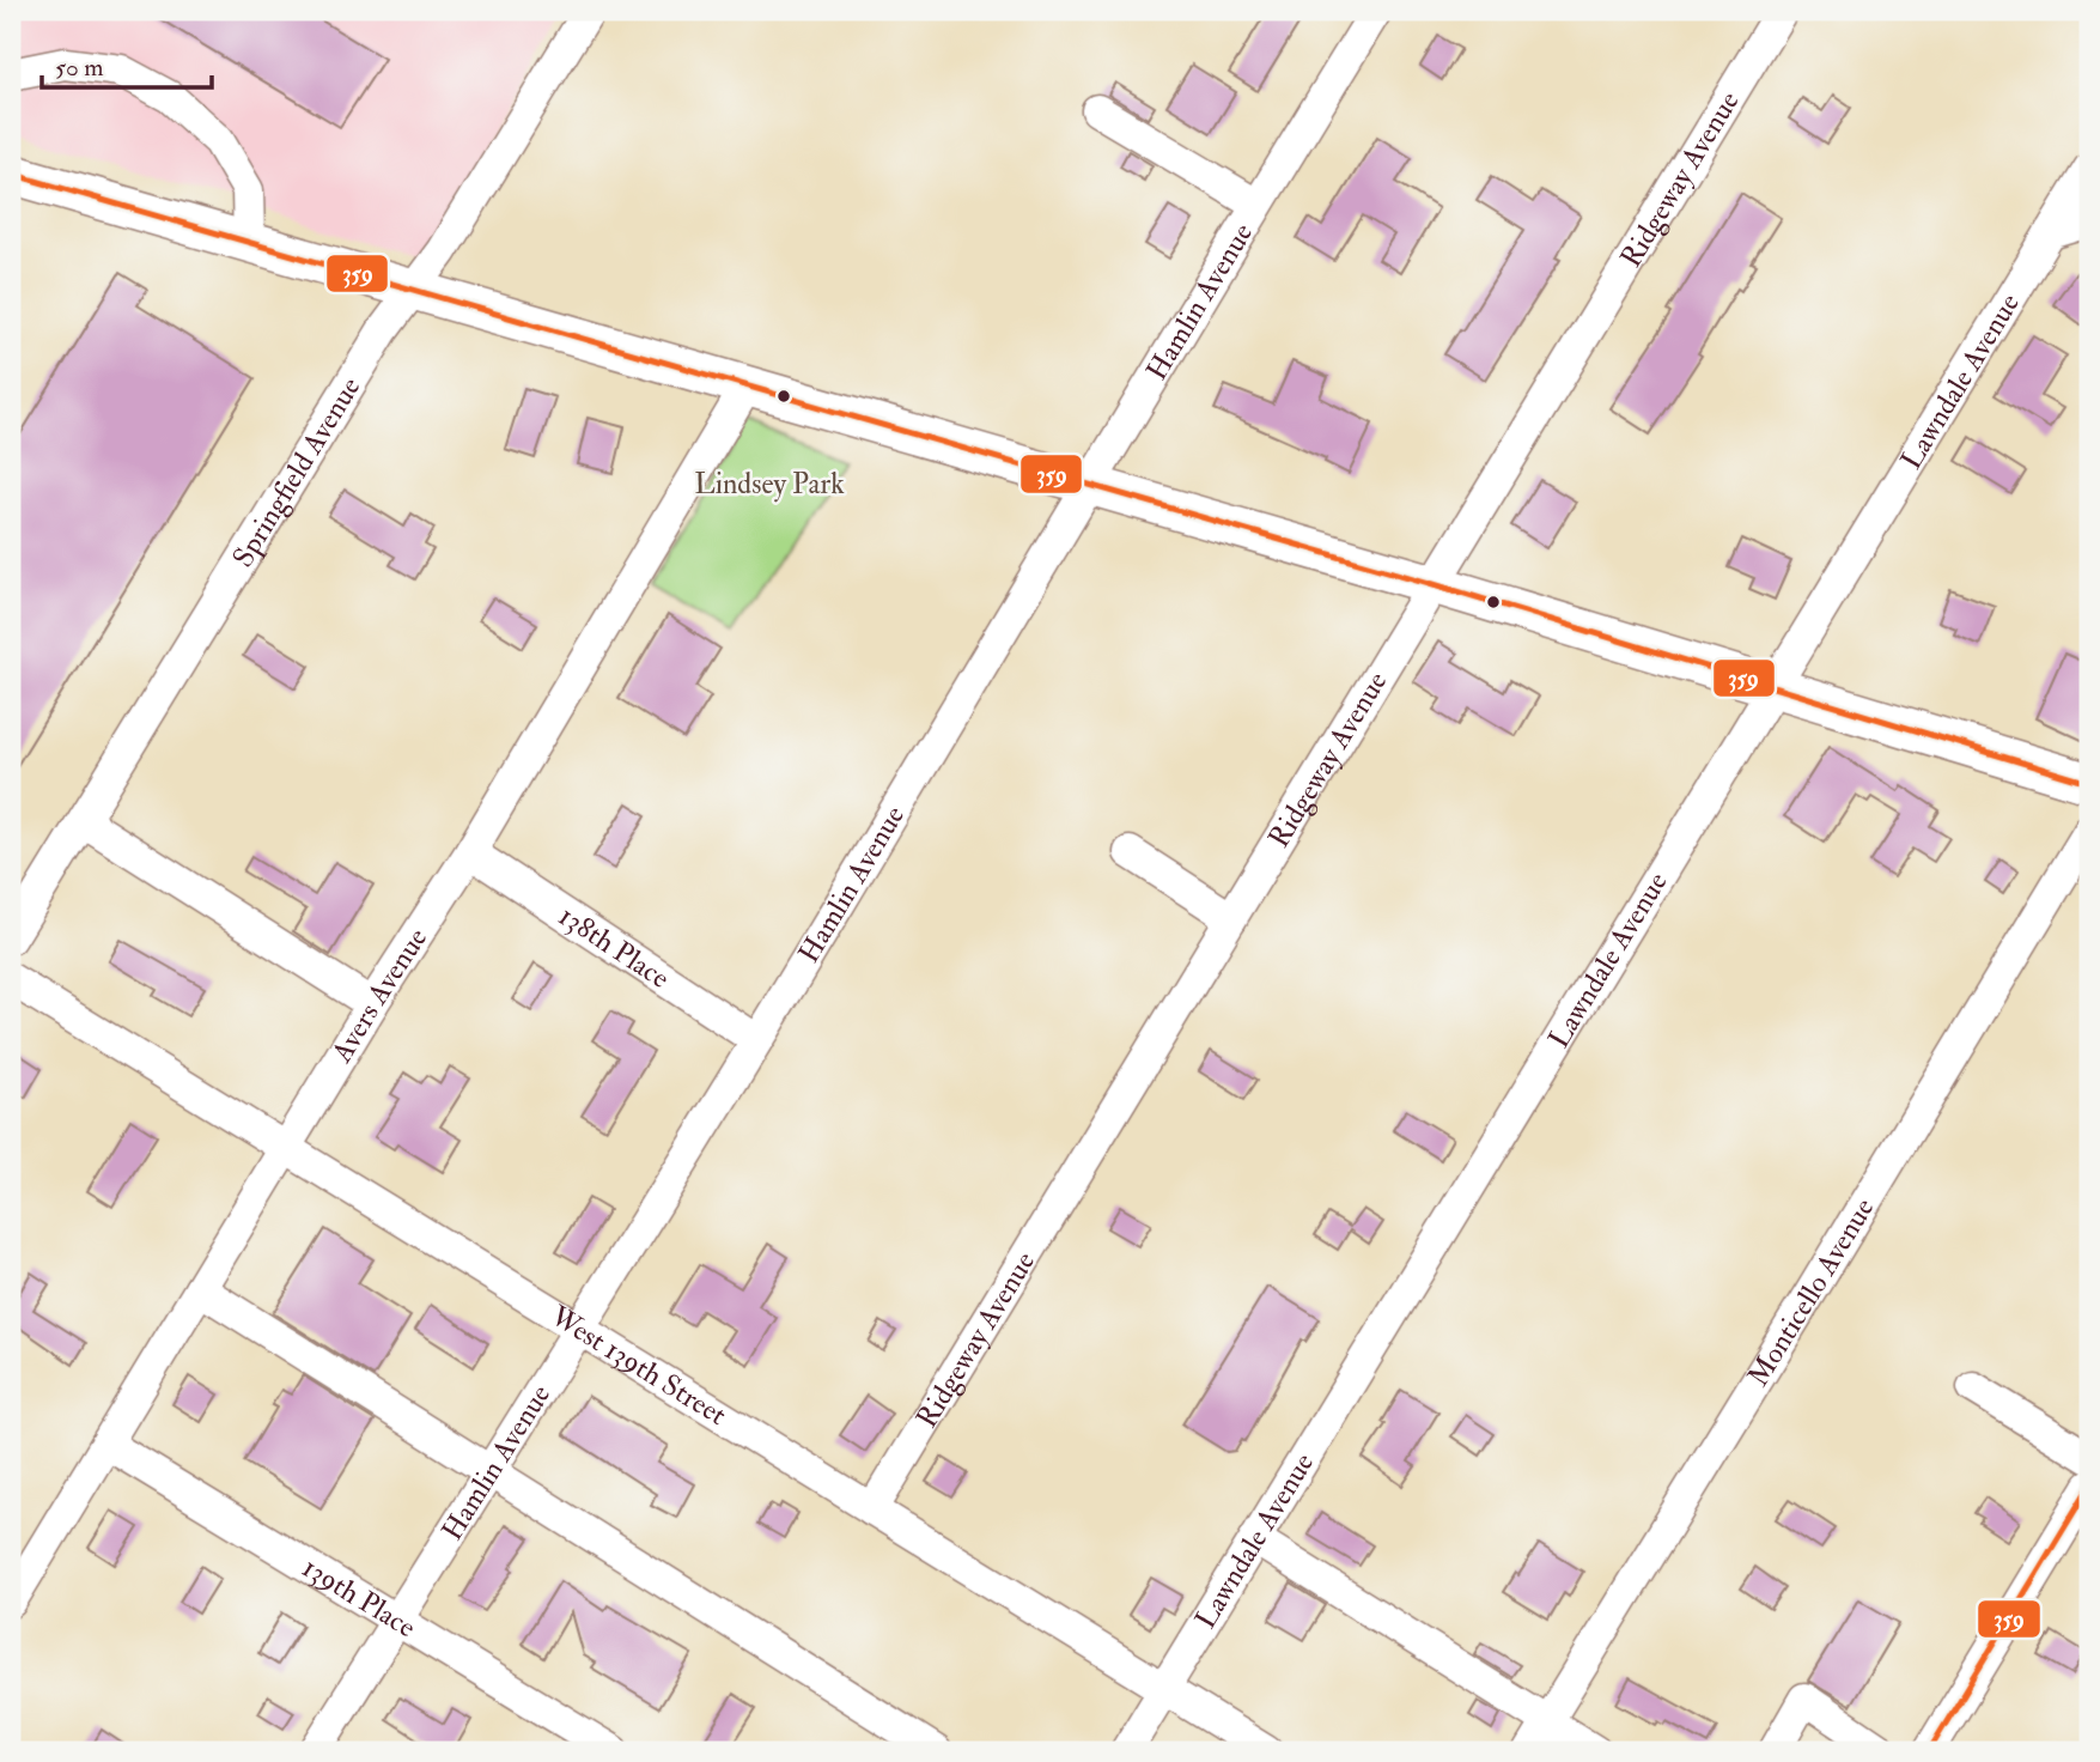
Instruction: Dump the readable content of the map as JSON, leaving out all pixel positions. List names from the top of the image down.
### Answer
{
  "streets": {
    "street": [
      "Ridgeway Avenue",
      "Hamlin Avenue",
      "Lawndale Avenue",
      "Springfield Avenue",
      "138th Place",
      "Avers Avenue",
      "Monticello Avenue",
      "West 139th Street",
      "139th Place"
    ]
  },
  "crossings": [
    ["Ridgeway Avenue", "West 139th Street"],
    ["Hamlin Avenue", "138th Place"],
    ["Hamlin Avenue", "West 139th Street"],
    ["Hamlin Avenue", "139th Place"],
    ["Lawndale Avenue", "West 139th Street"],
    ["138th Place", "Avers Avenue"],
    ["Avers Avenue", "West 139th Street"],
    ["Avers Avenue", "139th Place"]
  ],
  "parks": ["Lindsey Park"],
  "lines": ["transit line 359"],
  "scale_bar": "50 m"
}
